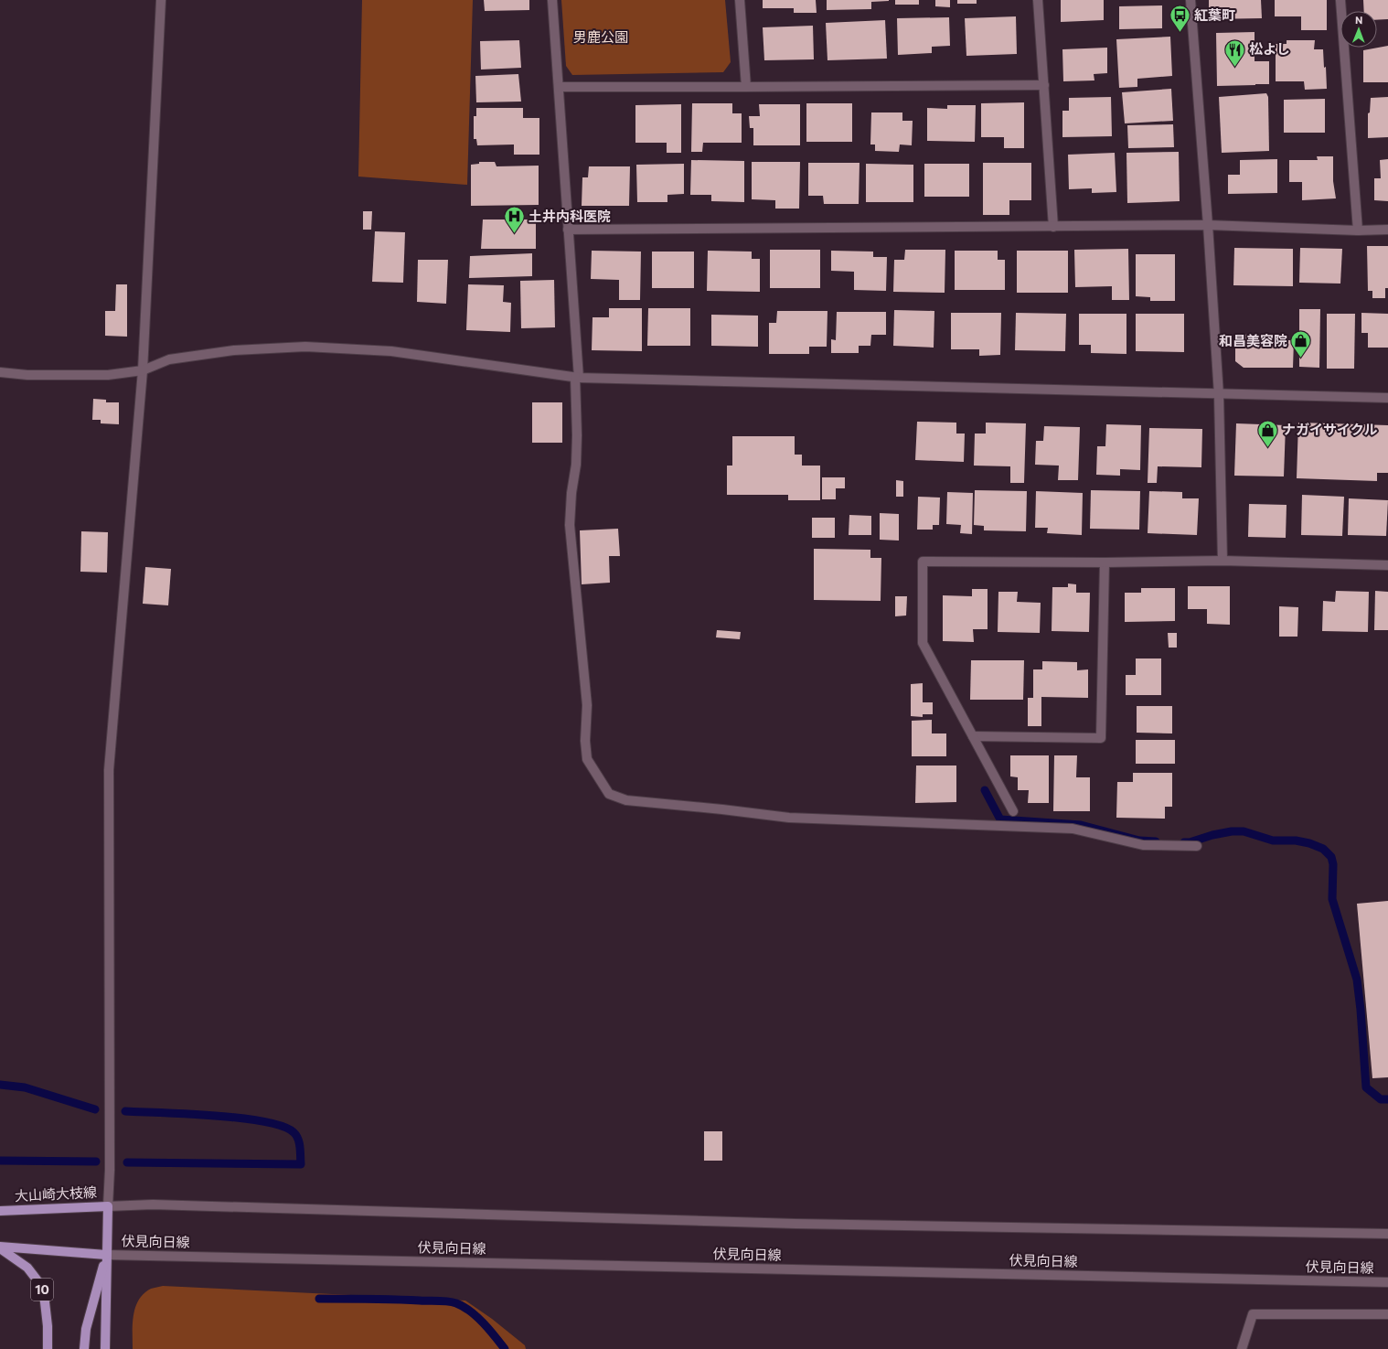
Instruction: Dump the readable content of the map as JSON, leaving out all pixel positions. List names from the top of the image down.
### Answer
{
  "streets": {
    "main road": ["大山崎大枝線", "10"],
    "street": ["伏見向日線"]
  },
  "crossings": [
    ["大山崎大枝線", "伏見向日線"],
    ["大山崎大枝線", "10"],
    ["伏見向日線", "10"]
  ],
  "parks": ["男鹿公園"],
  "places": {
    "bus stop": ["紅葉町"],
    "restaurant": ["松よし"],
    "hospital": ["土井内科医院"],
    "shop": ["和昌美容院", "ナガイサイクル"]
  },
  "north": "top"
}
